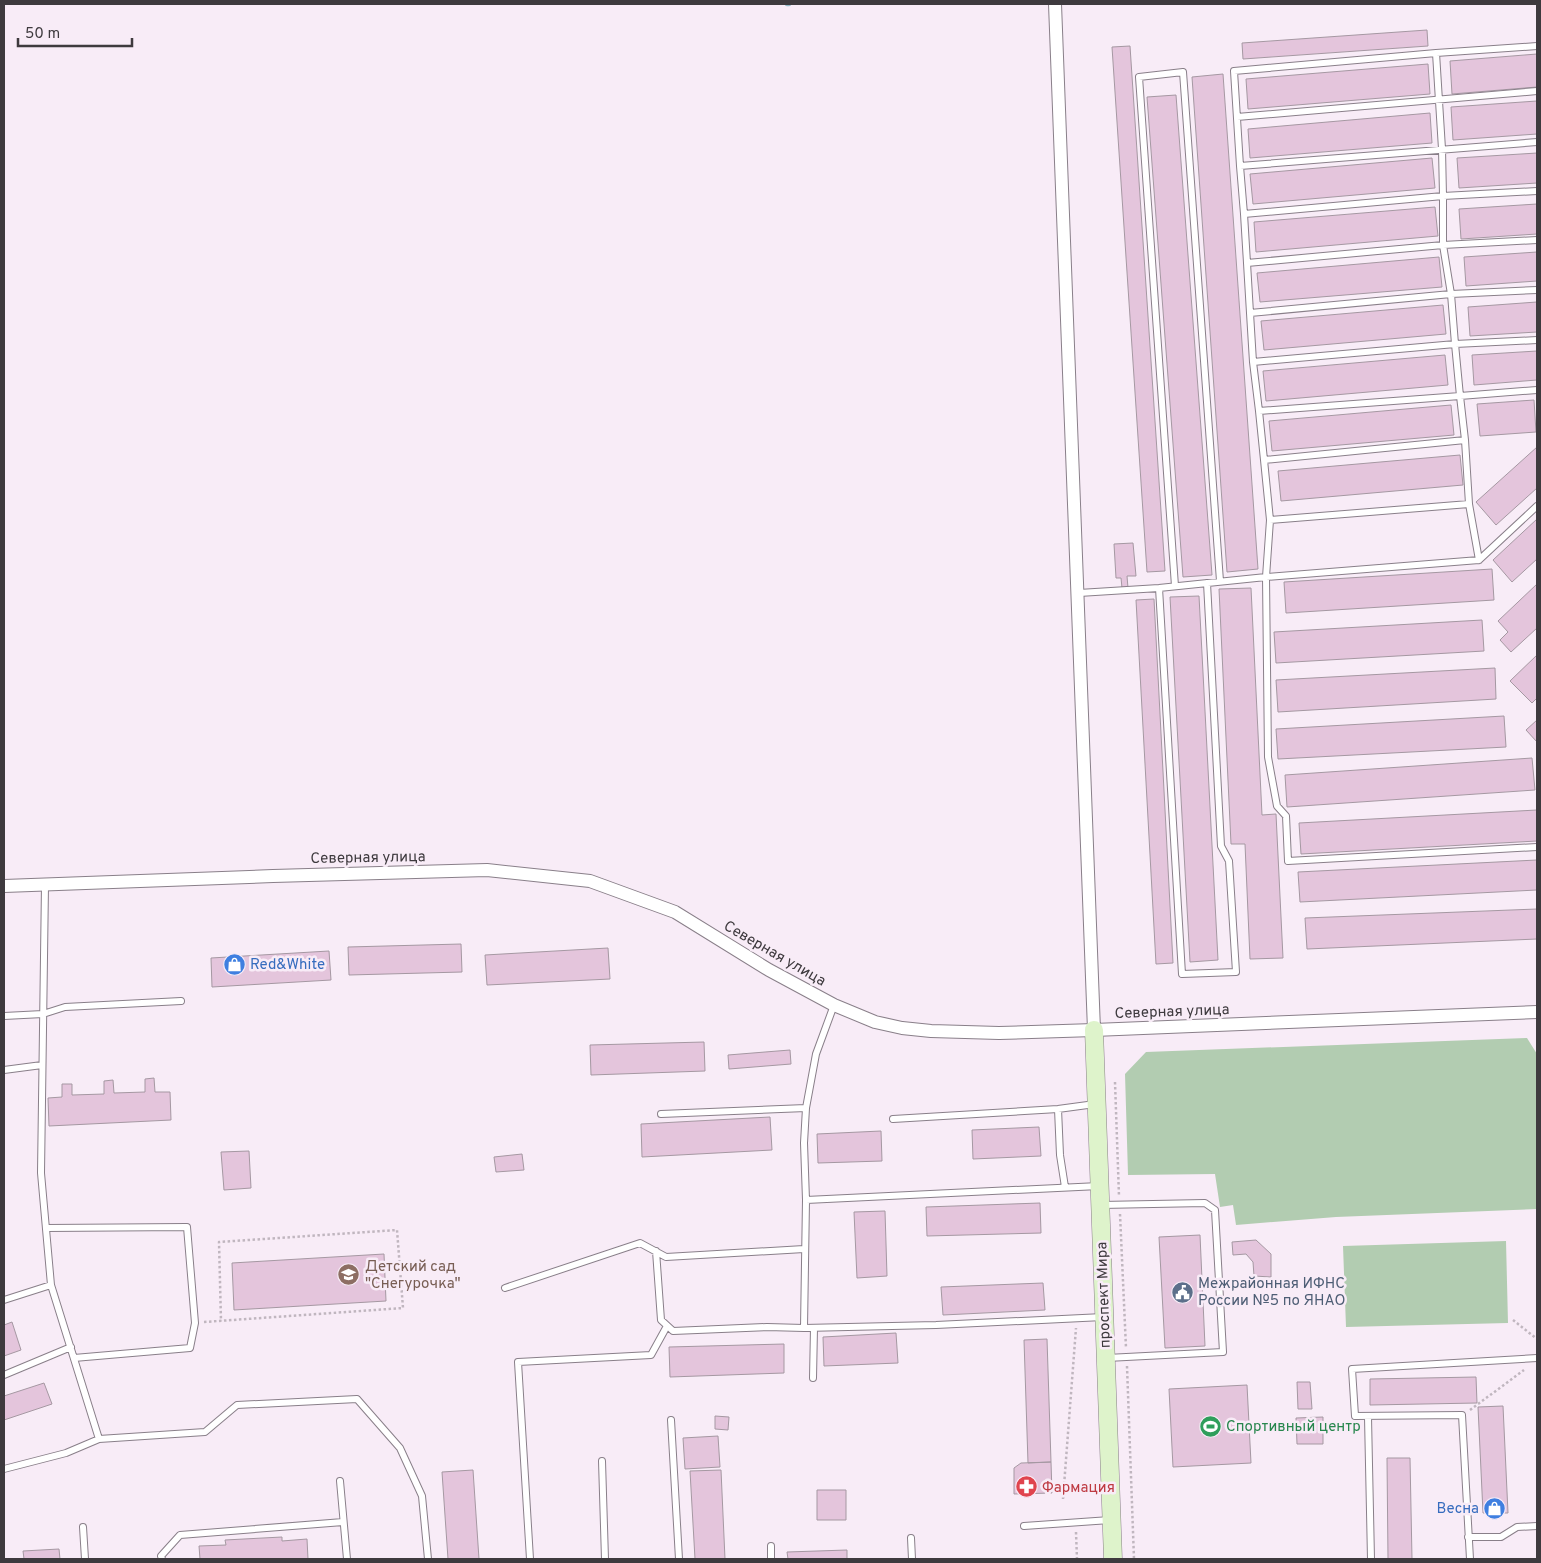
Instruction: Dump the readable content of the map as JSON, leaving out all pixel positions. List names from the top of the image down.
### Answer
{
  "streets": {
    "street": ["Северная улица", "проспект Мира"]
  },
  "crossings": [
    ["Северная улица", "проспект Мира"]
  ],
  "places": {
    "shop": ["Red&White", "Весна"],
    "school or university": ["Детский сад \"Снегурочка\""],
    "public building": ["Межрайонная ИФНС России №5 по ЯНАО"],
    "sports": ["Спортивный центр"],
    "pharmacy": ["Фармация"]
  },
  "scale_bar": "50 m"
}
